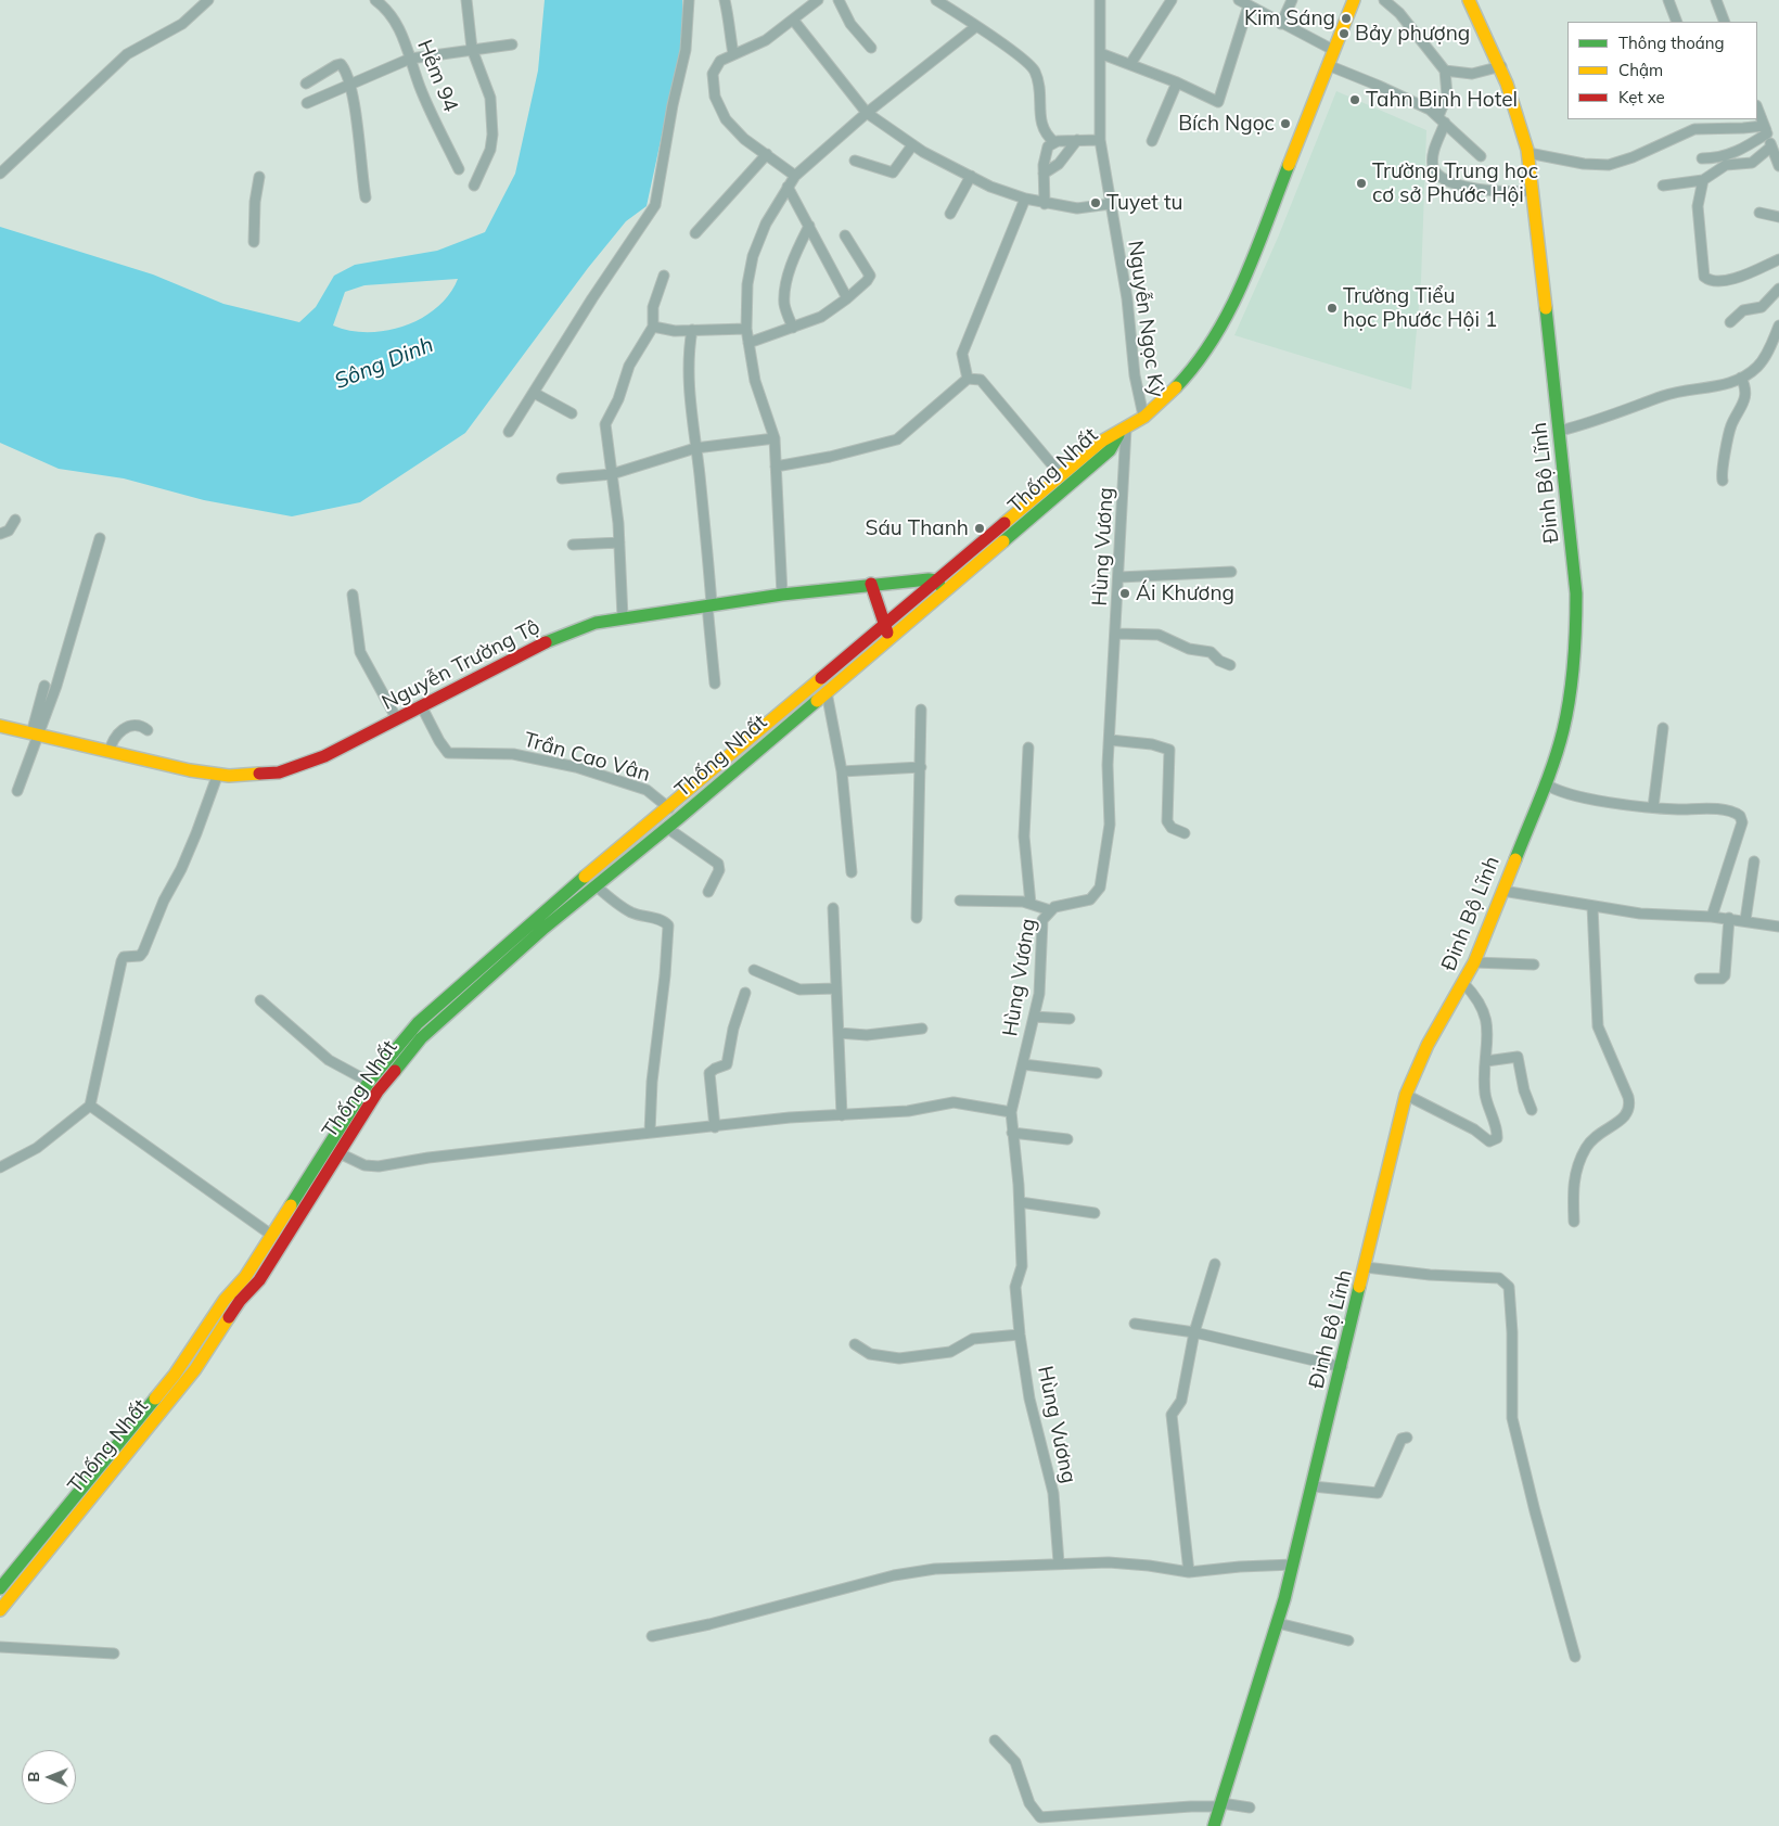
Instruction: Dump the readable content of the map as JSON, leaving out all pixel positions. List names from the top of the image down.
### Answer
{
  "streets": {
    "main road": ["Thống Nhất", "Đinh Bộ Lĩnh", "Nguyễn Trường Tộ"],
    "street": [
      "Hẻm 94",
      "Nguyễn Ngọc Kỳ",
      "Hùng Vương",
      "Trần Cao Vân"
    ]
  },
  "crossings": [
    ["Thống Nhất", "Hùng Vương"],
    ["Thống Nhất", "Nguyễn Trường Tộ"],
    ["Thống Nhất", "Trần Cao Vân"],
    ["Nguyễn Trường Tộ", "Trần Cao Vân"]
  ],
  "water": ["Sông Dinh"],
  "places": [
    "Kim Sáng",
    "Bảy phượng",
    "Tahn Binh Hotel",
    "Bích Ngọc",
    "Trường Trung học cơ sở Phước Hội",
    "Tuyet tu",
    "Trường Tiểu học Phước Hội 1",
    "Sáu Thanh",
    "Ái Khương"
  ],
  "legend": ["Thông thoáng", "Chậm", "Kẹt xe"],
  "north": "left"
}
